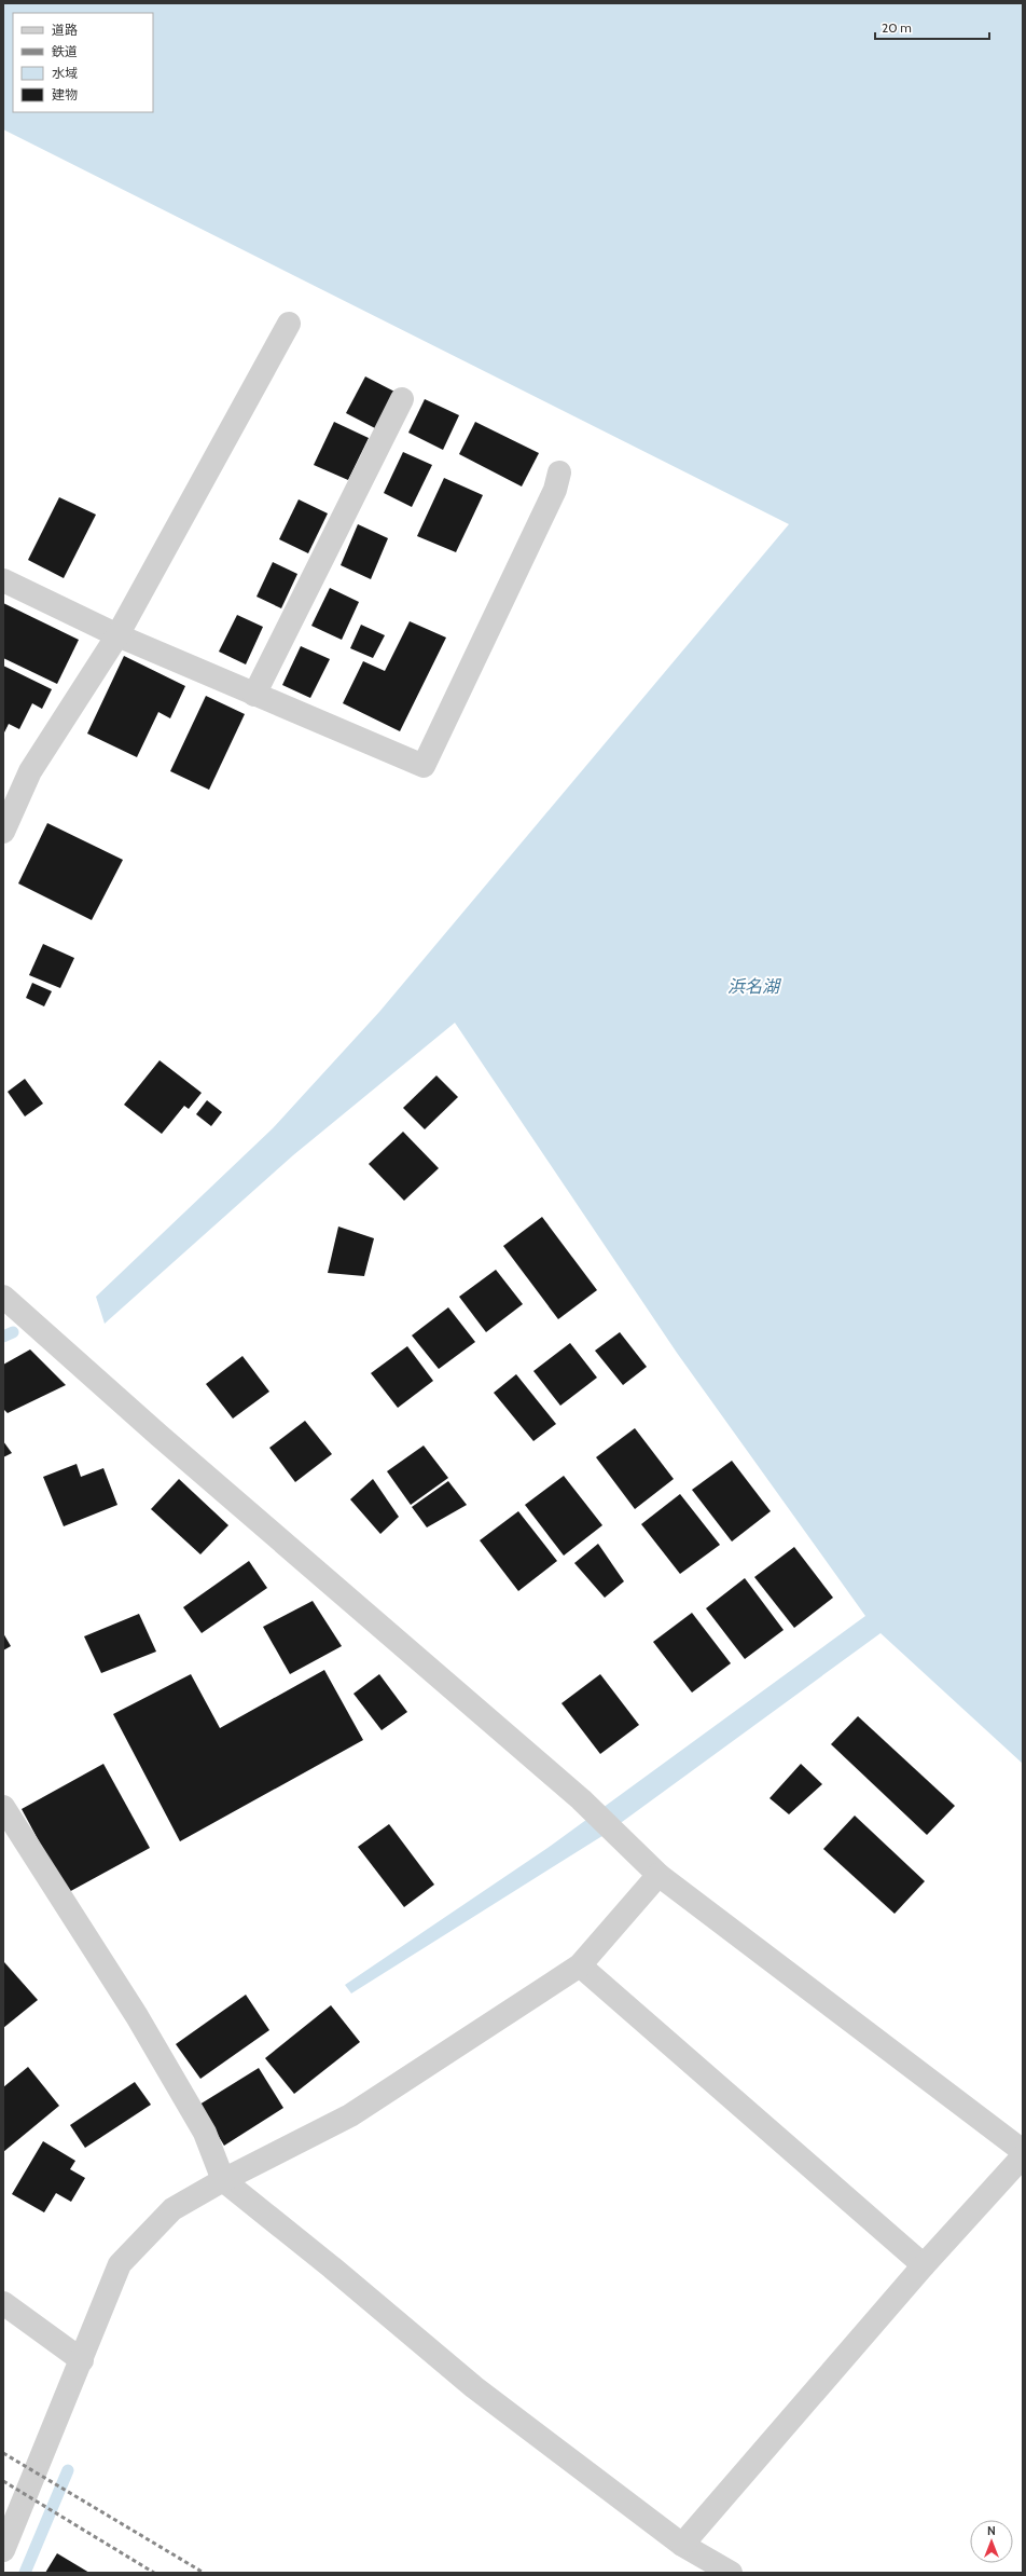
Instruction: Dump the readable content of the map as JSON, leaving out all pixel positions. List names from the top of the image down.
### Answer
{
  "water": ["浜名湖"],
  "legend": [
    "道路",
    "鉄道",
    "水域",
    "建物"
  ],
  "scale_bar": "20 m",
  "north": "top"
}
